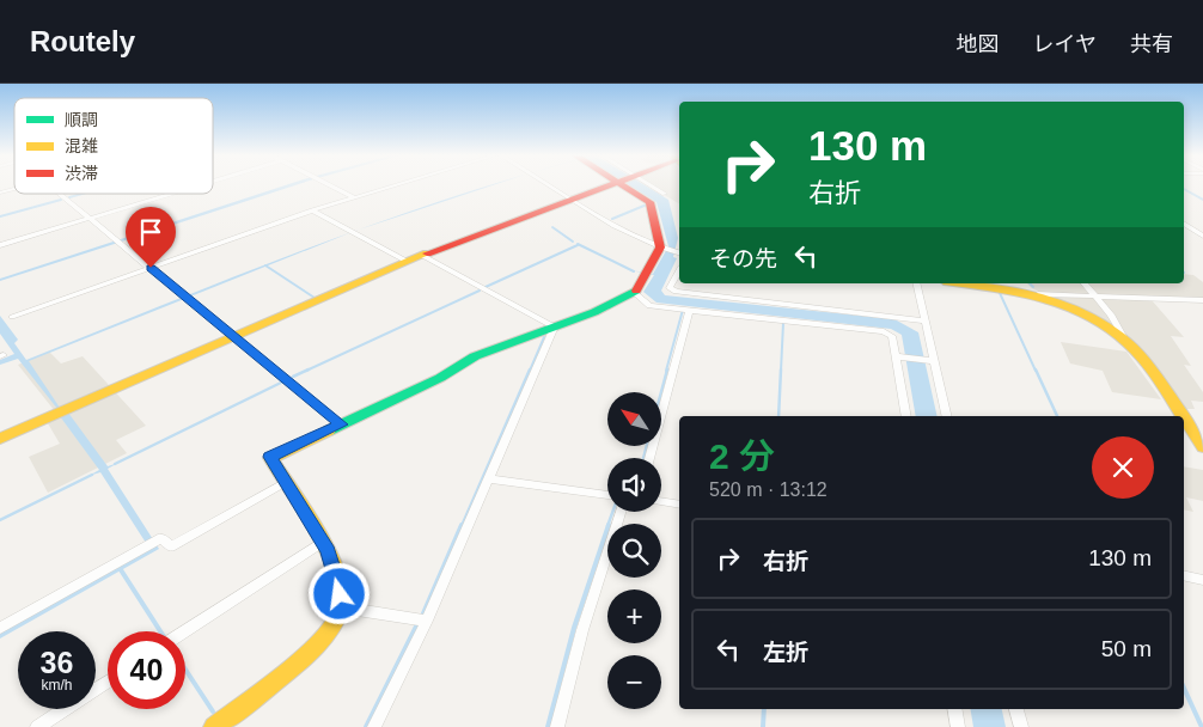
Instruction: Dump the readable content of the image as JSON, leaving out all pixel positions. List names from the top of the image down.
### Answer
{
  "legend": ["順調", "混雑", "渋滞"],
  "north": "top left",
  "page": {
    "header": "Routely",
    "nav": ["地図", "レイヤ", "共有"],
    "turn": ["130 m", "右折"],
    "then": "その先",
    "map_buttons": ["+", "−"],
    "heading": ["2 分", "520 m · 13:12"],
    "list": [
      {
        "name": "右折",
        "value": "130 m"
      },
      {
        "name": "左折",
        "value": "50 m"
      }
    ],
    "speed": "36 km/h",
    "limit": "40"
  }
}
